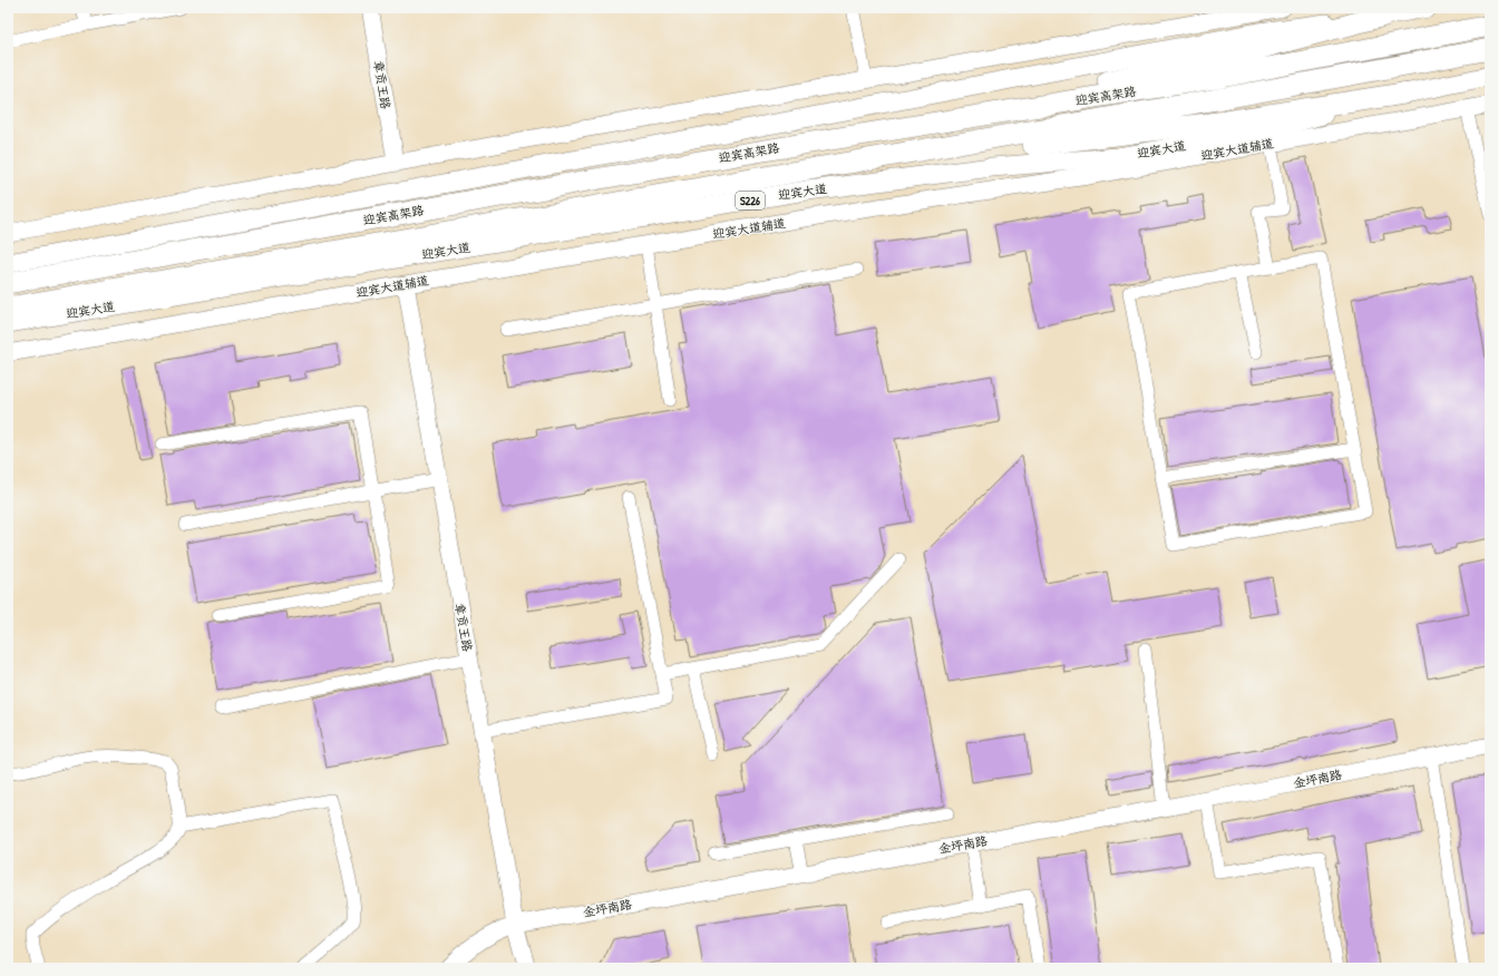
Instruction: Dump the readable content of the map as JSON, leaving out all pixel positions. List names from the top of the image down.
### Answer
{
  "streets": {
    "highway": ["迎宾高架路"],
    "main road": ["迎宾大道", "S226"],
    "street": ["章贡王路", "迎宾大道辅道", "金坪南路"]
  },
  "crossings": [
    ["章贡王路", "迎宾大道辅道"],
    ["章贡王路", "金坪南路"]
  ]
}
